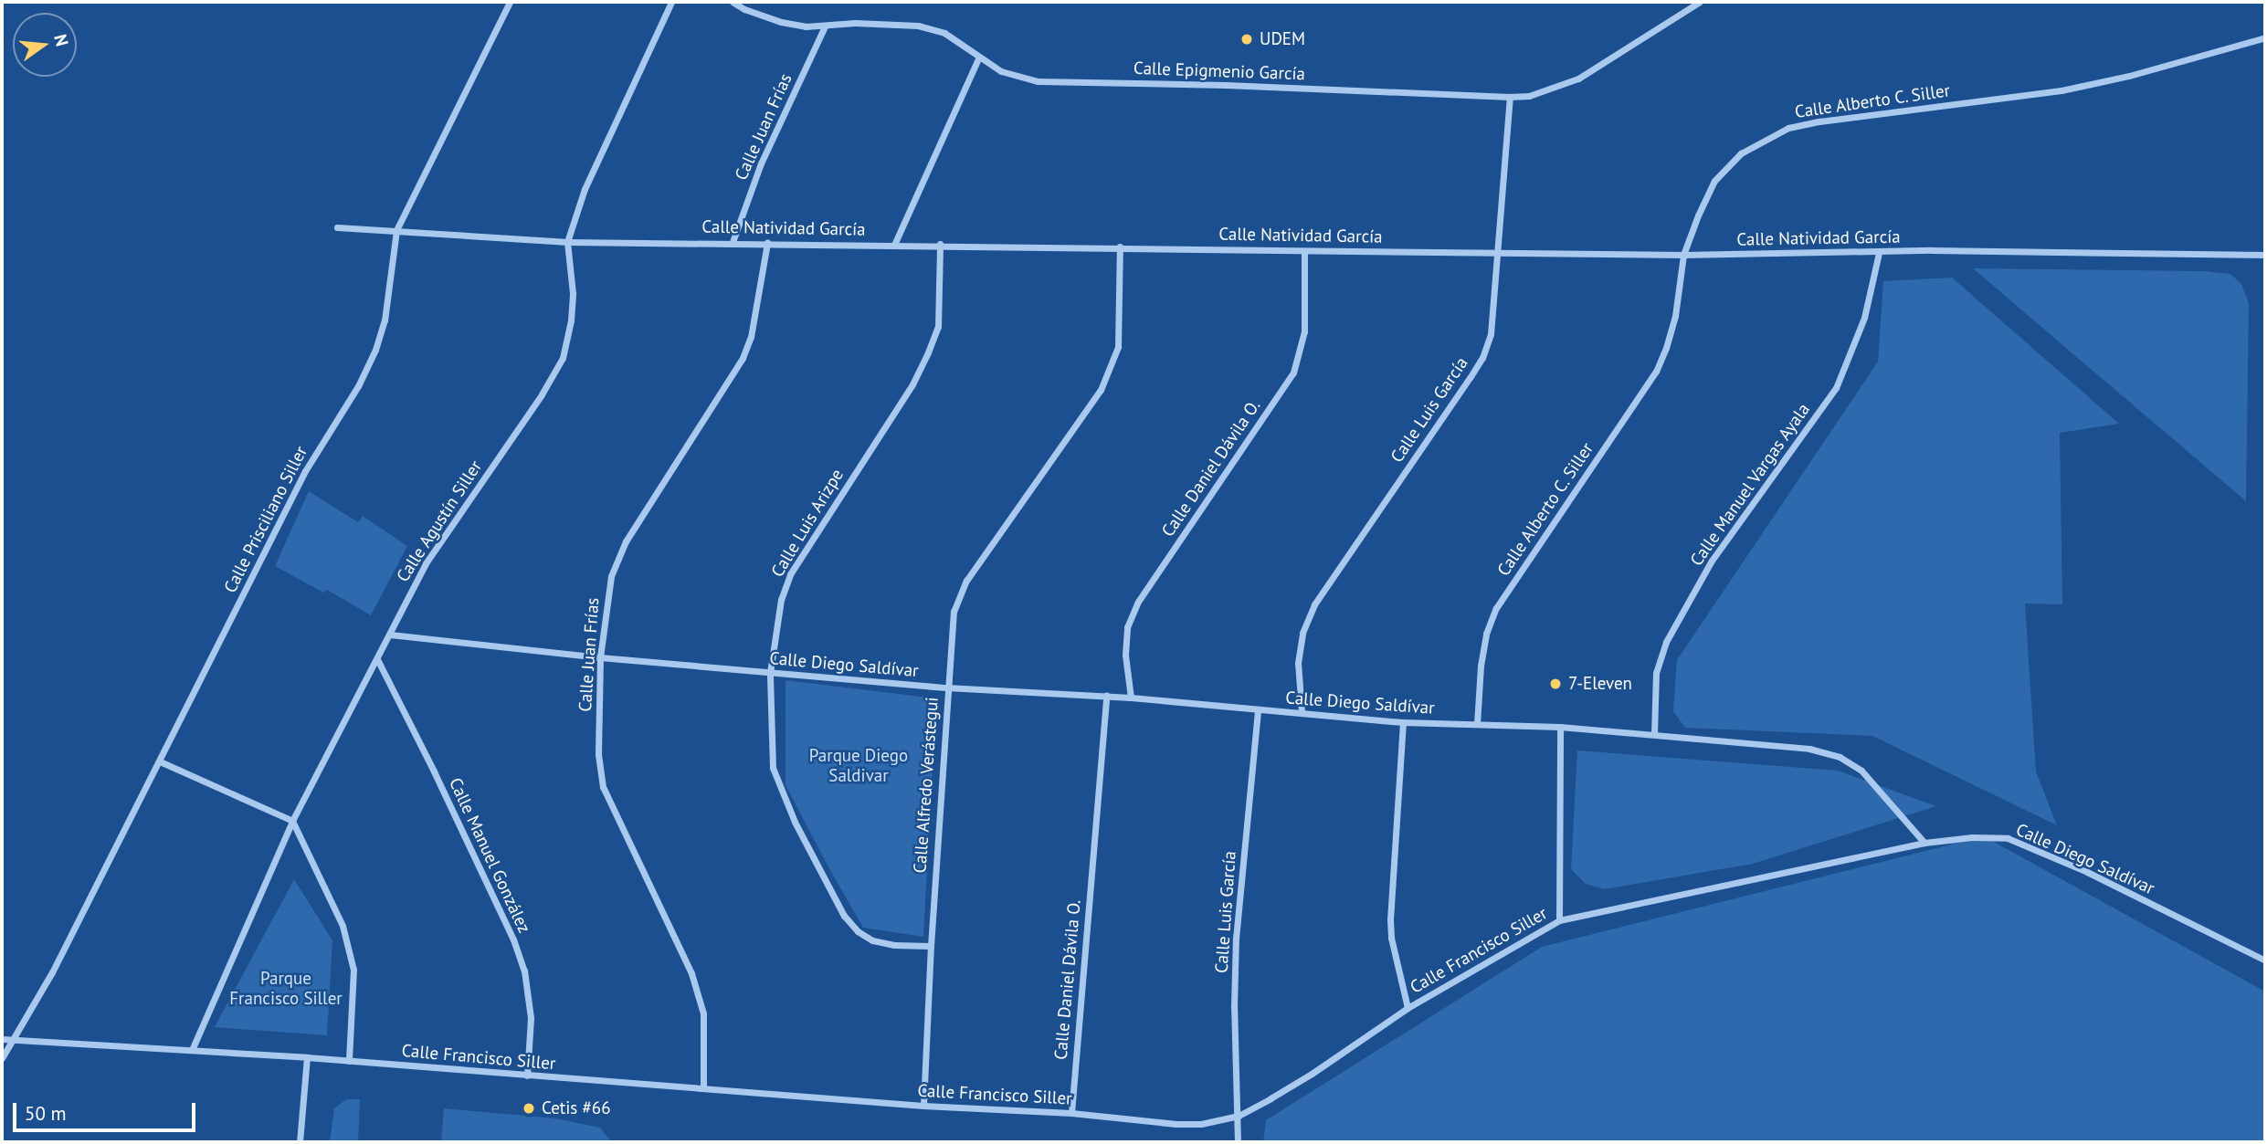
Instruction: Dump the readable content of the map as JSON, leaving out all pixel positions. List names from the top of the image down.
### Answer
{
  "streets": {
    "street": [
      "Calle Epigmenio García",
      "Calle Alberto C. Siller",
      "Calle Juan Frías",
      "Calle Natividad García",
      "Calle Luis García",
      "Calle Daniel Dávila O.",
      "Calle Manuel Vargas Ayala",
      "Calle Prisciliano Siller",
      "Calle Agustín Siller",
      "Calle Luis Arizpe",
      "Calle Diego Saldívar",
      "Calle Alfredo Verástegui",
      "Calle Manuel González",
      "Calle Francisco Siller"
    ]
  },
  "crossings": [
    ["Calle Epigmenio García", "Calle Juan Frías"],
    ["Calle Epigmenio García", "Calle Luis García"],
    ["Calle Alberto C. Siller", "Calle Natividad García"],
    ["Calle Alberto C. Siller", "Calle Diego Saldívar"],
    ["Calle Juan Frías", "Calle Natividad García"],
    ["Calle Juan Frías", "Calle Diego Saldívar"],
    ["Calle Juan Frías", "Calle Francisco Siller"],
    ["Calle Natividad García", "Calle Luis García"],
    ["Calle Natividad García", "Calle Daniel Dávila O."],
    ["Calle Natividad García", "Calle Manuel Vargas Ayala"],
    ["Calle Natividad García", "Calle Prisciliano Siller"],
    ["Calle Natividad García", "Calle Agustín Siller"],
    ["Calle Natividad García", "Calle Luis Arizpe"],
    ["Calle Natividad García", "Calle Alfredo Verástegui"],
    ["Calle Luis García", "Calle Diego Saldívar"],
    ["Calle Luis García", "Calle Francisco Siller"],
    ["Calle Daniel Dávila O.", "Calle Diego Saldívar"],
    ["Calle Daniel Dávila O.", "Calle Francisco Siller"],
    ["Calle Manuel Vargas Ayala", "Calle Diego Saldívar"],
    ["Calle Prisciliano Siller", "Calle Francisco Siller"],
    ["Calle Agustín Siller", "Calle Diego Saldívar"],
    ["Calle Agustín Siller", "Calle Manuel González"],
    ["Calle Agustín Siller", "Calle Francisco Siller"],
    ["Calle Luis Arizpe", "Calle Diego Saldívar"],
    ["Calle Luis Arizpe", "Calle Alfredo Verástegui"],
    ["Calle Diego Saldívar", "Calle Alfredo Verástegui"],
    ["Calle Diego Saldívar", "Calle Francisco Siller"],
    ["Calle Alfredo Verástegui", "Calle Francisco Siller"],
    ["Calle Manuel González", "Calle Francisco Siller"]
  ],
  "parks": ["Parque Diego Saldivar", "Parque Francisco Siller"],
  "places": ["UDEM", "7-Eleven", "Cetis #66"],
  "scale_bar": "50 m",
  "north": "right"
}
